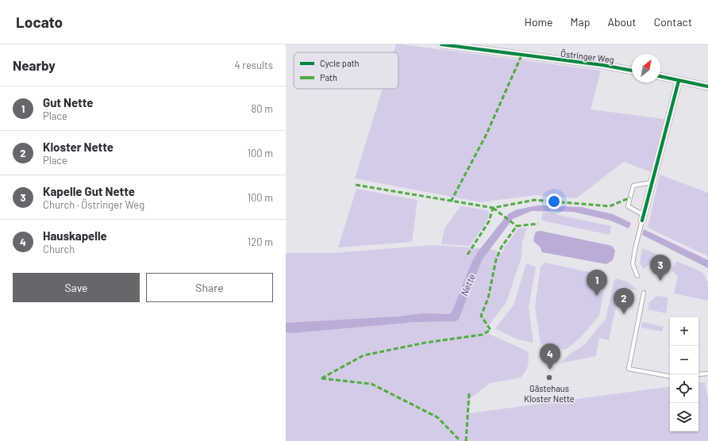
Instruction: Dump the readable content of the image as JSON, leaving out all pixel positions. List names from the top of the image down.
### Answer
{
  "streets": {
    "street": ["Östringer Weg"]
  },
  "water": ["Nette"],
  "places": ["Gästehaus Kloster Nette"],
  "legend": ["Cycle path", "Path"],
  "north": "top right",
  "page": {
    "header": "Locato",
    "nav": [
      "Home",
      "Map",
      "About",
      "Contact"
    ],
    "heading": ["Nearby", "4 results"],
    "list": [
      {
        "mark": "1",
        "name": "Gut Nette",
        "note": "Place",
        "value": "80 m"
      },
      {
        "mark": "2",
        "name": "Kloster Nette",
        "note": "Place",
        "value": "100 m"
      },
      {
        "mark": "3",
        "name": "Kapelle Gut Nette",
        "note": "Church · Östringer Weg",
        "value": "100 m"
      },
      {
        "mark": "4",
        "name": "Hauskapelle",
        "note": "Church",
        "value": "120 m"
      }
    ],
    "pins": [
      "3",
      "1",
      "2",
      "4"
    ],
    "buttons": ["Save", "Share"],
    "map_buttons": ["+", "−"]
  }
}
